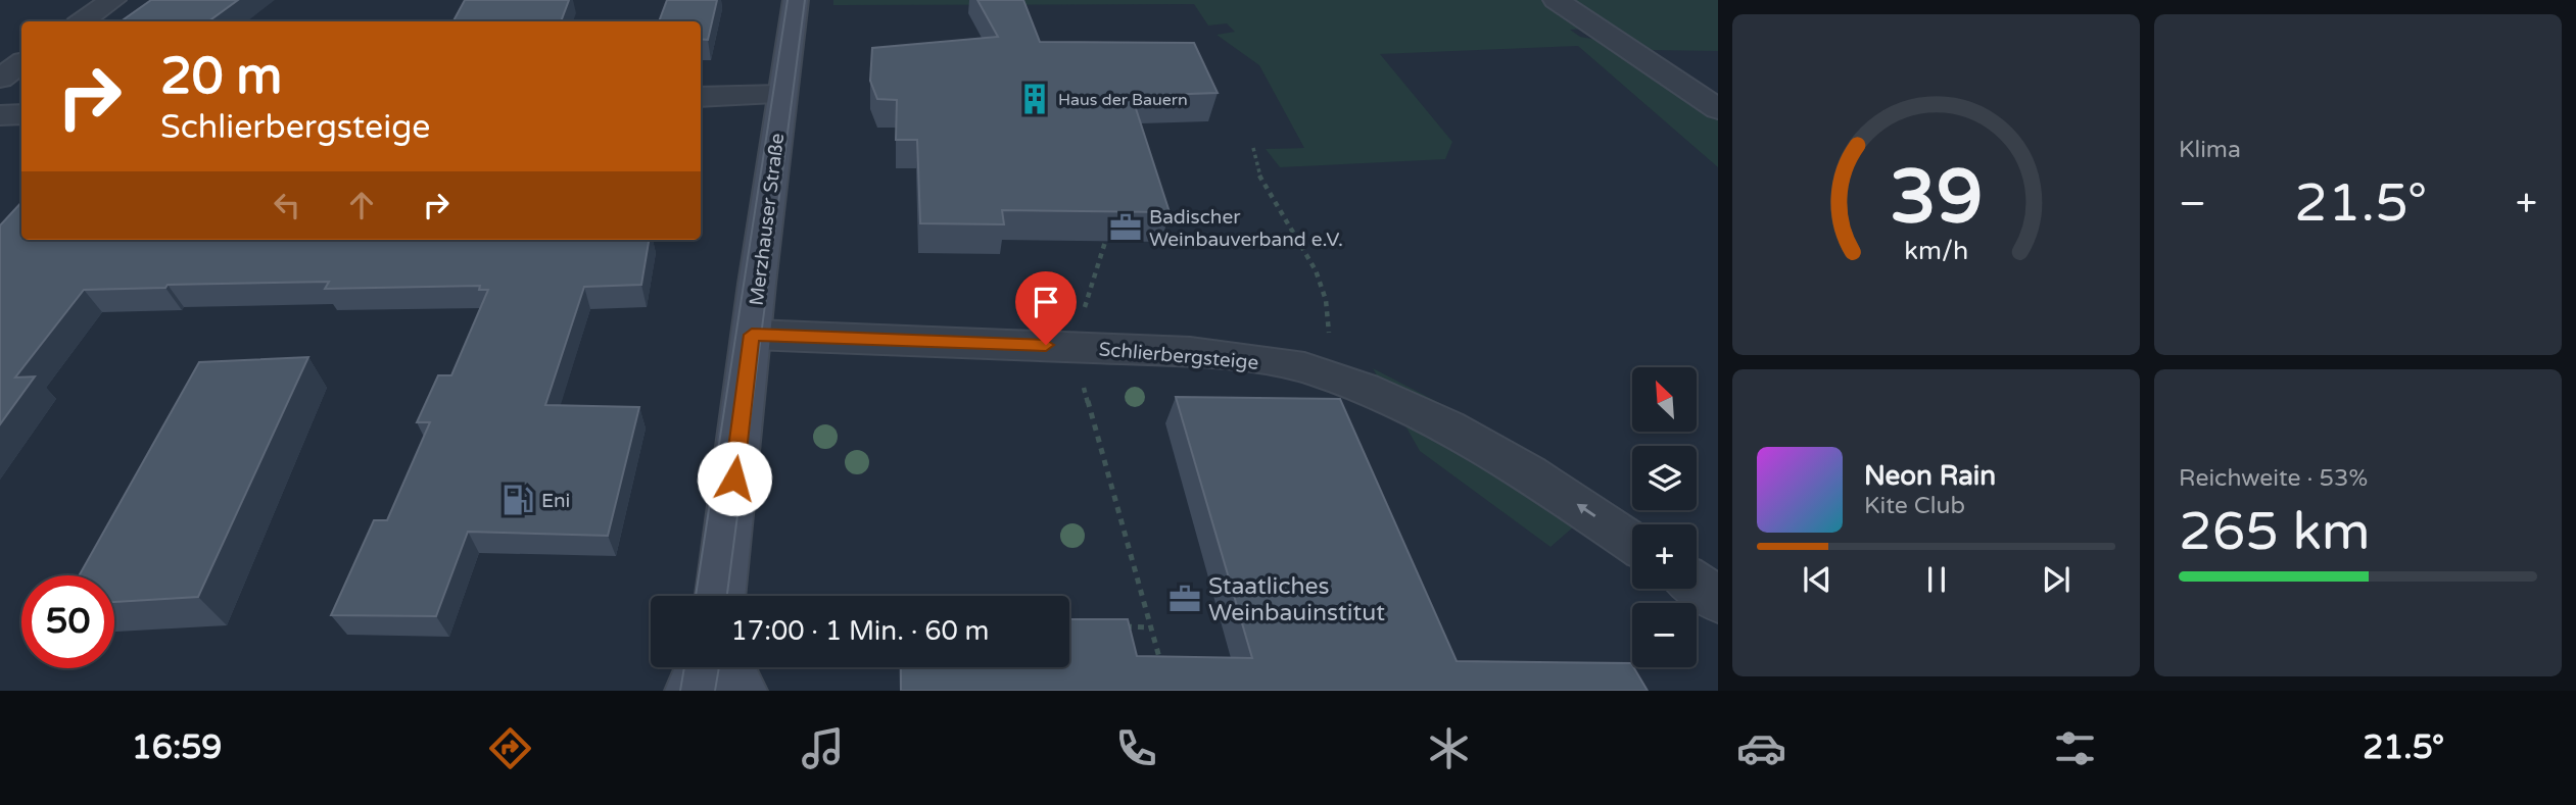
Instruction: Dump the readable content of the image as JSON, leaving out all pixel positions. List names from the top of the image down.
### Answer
{
  "streets": {
    "main road": ["Merzhauser Straße"],
    "street": ["Schlierbergsteige"]
  },
  "crossings": [
    ["Merzhauser Straße", "Schlierbergsteige"]
  ],
  "one_way": ["Schlierbergsteige"],
  "places": {
    "building": ["Haus der Bauern"],
    "office": ["Badischer Weinbauverband e.V.", "Staatliches Weinbauinstitut"],
    "fuel station": ["Eni"]
  },
  "north": "top left",
  "page": {
    "tile": [
      "Klima",
      ["Reichweite · 53%", "265 km"]
    ],
    "turn": ["20 m", "Schlierbergsteige"],
    "heat": ["−", "21.5°", "+"],
    "map_buttons": ["+", "−"],
    "song": ["Neon Rain", "Kite Club"],
    "limit": "50",
    "trip": "17:00 · 1 Min. · 60 m",
    "tabs": ["16:59", "21.5°"],
    "gauge": ["39", "km/h"]
  }
}
